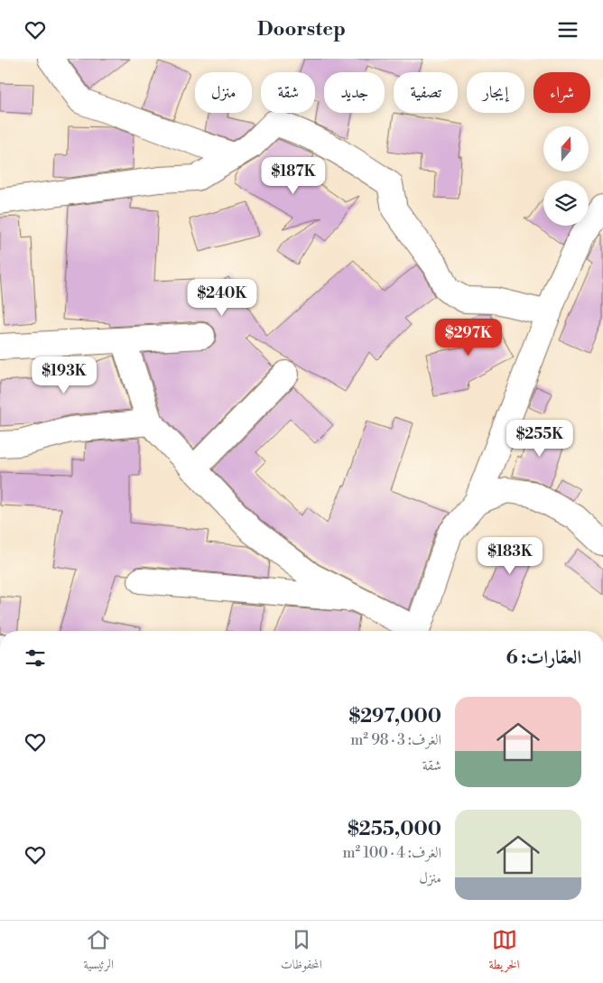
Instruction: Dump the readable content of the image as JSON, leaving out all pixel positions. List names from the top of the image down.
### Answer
{
  "north": "top",
  "page": {
    "header": "Doorstep",
    "chip": [
      "شراء",
      "إيجار",
      "تصفية",
      "جديد",
      "شقة",
      "منزل"
    ],
    "price": [
      "$187K",
      "$240K",
      "$297K",
      "$193K",
      "$255K",
      "$183K"
    ],
    "heading": "العقارات: 6",
    "list": [
      {
        "name": "$297,000",
        "note": "الغرف: 3 · 98 m² · شقة"
      },
      {
        "name": "$255,000",
        "note": "الغرف: 4 · 100 m² · منزل"
      }
    ],
    "tabs": ["الخريطة", "المحفوظات", "الرئيسية"]
  }
}
